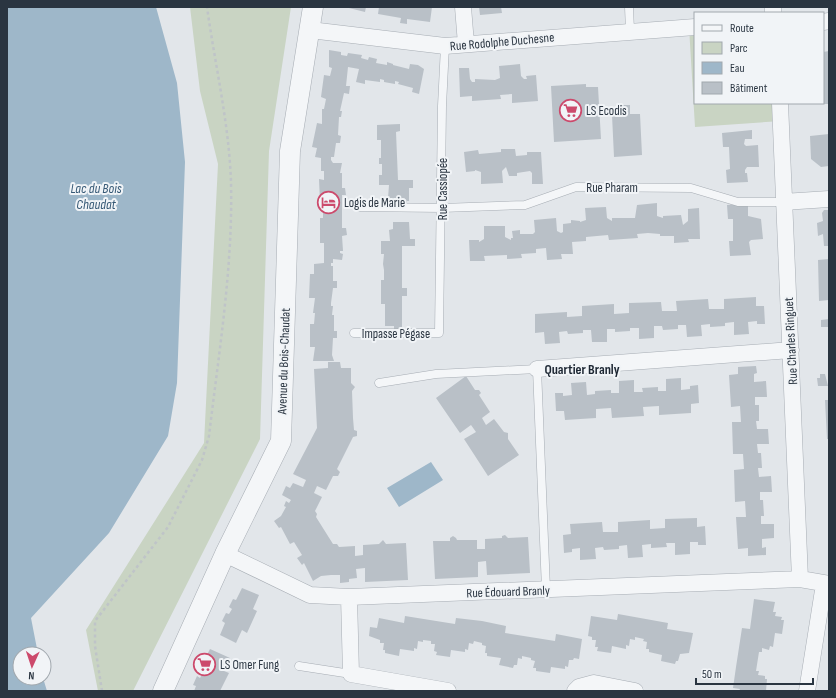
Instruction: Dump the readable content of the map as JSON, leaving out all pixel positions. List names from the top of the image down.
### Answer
{
  "streets": {
    "street": [
      "Rue Rodolphe Duchesne",
      "Rue Charles Ringuet",
      "Avenue du Bois-Chaudat",
      "Rue Édouard Branly"
    ],
    "lane": ["Rue Pharam", "Rue Cassiopée", "Impasse Pégase"]
  },
  "crossings": [
    ["Rue Rodolphe Duchesne", "Rue Cassiopée"],
    ["Rue Rodolphe Duchesne", "Avenue du Bois-Chaudat"],
    ["Rue Pharam", "Rue Cassiopée"],
    ["Rue Pharam", "Rue Charles Ringuet"],
    ["Rue Cassiopée", "Impasse Pégase"],
    ["Rue Charles Ringuet", "Rue Édouard Branly"],
    ["Avenue du Bois-Chaudat", "Rue Édouard Branly"]
  ],
  "districts": ["Quartier Branly"],
  "water": ["Lac du Bois Chaudat"],
  "places": {
    "supermarket": ["LS Ecodis", "LS Omer Fung"],
    "hotel": ["Logis de Marie"]
  },
  "legend": [
    "Route",
    "Parc",
    "Eau",
    "Bâtiment"
  ],
  "scale_bar": "50 m",
  "north": "bottom"
}
